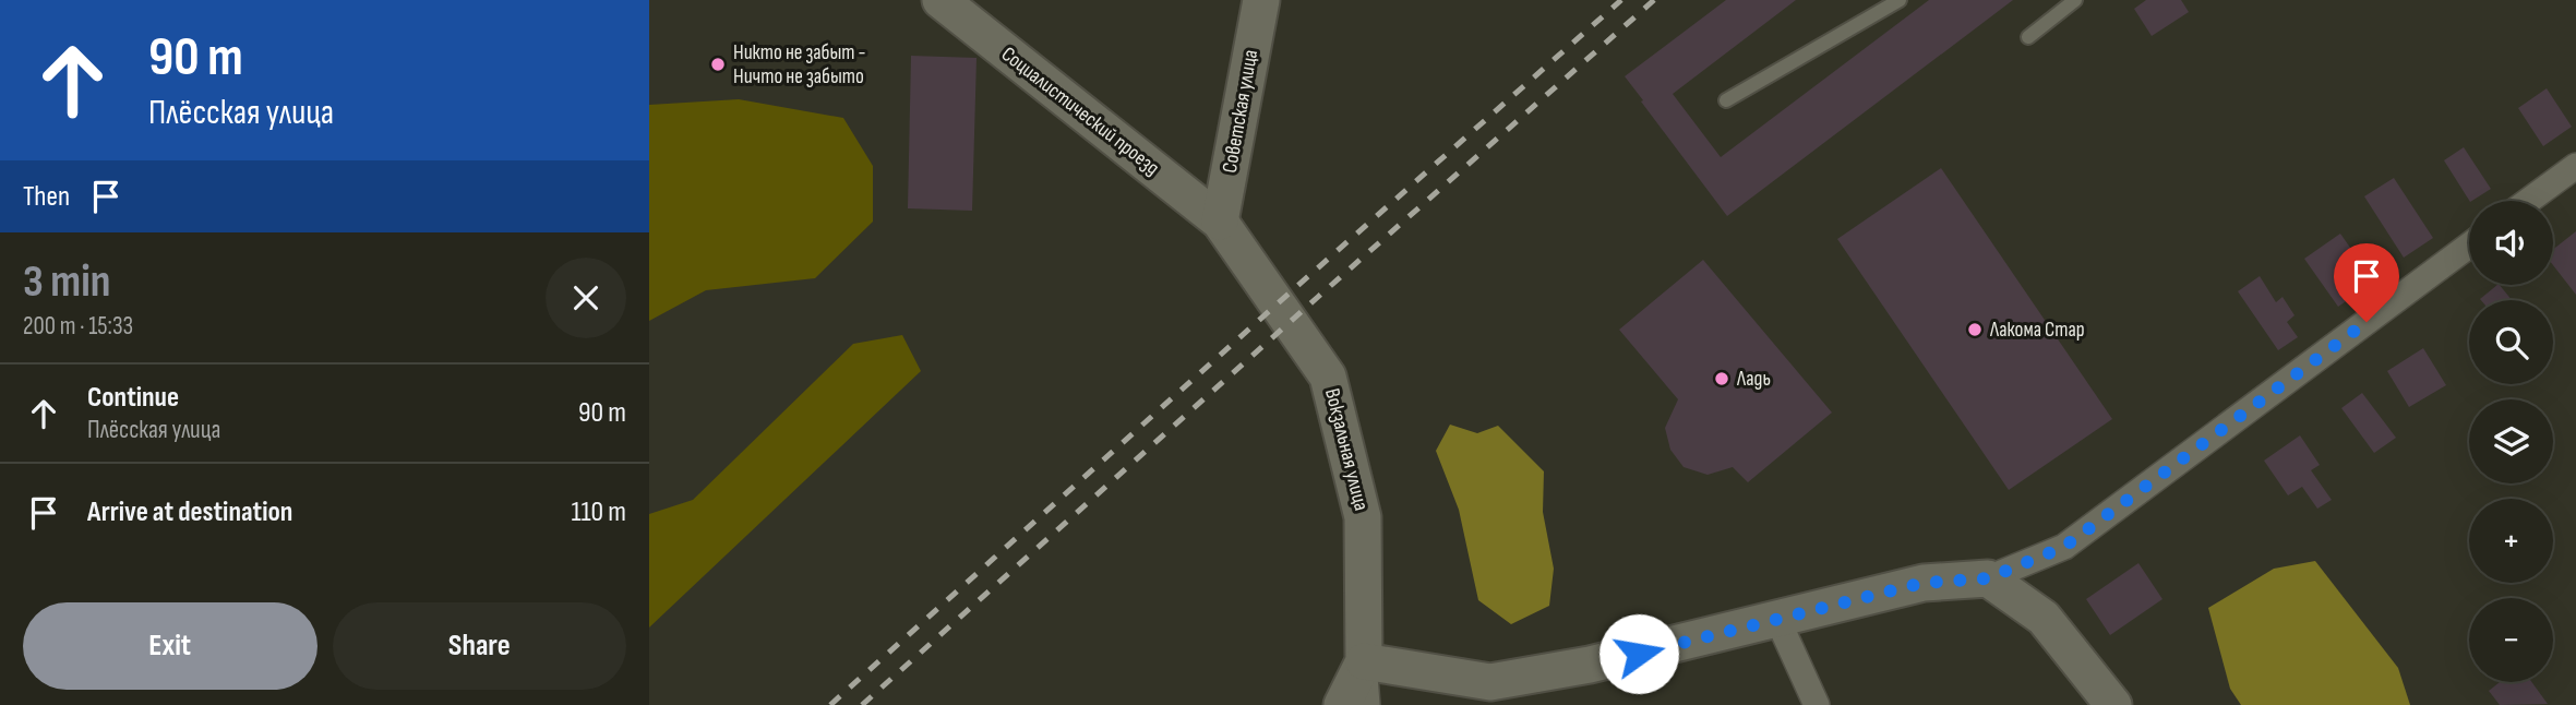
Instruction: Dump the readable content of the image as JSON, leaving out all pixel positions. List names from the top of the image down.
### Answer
{
  "streets": {
    "main road": ["Социалистический проезд", "Советская улица", "Вокзальная улица"]
  },
  "crossings": [
    ["Социалистический проезд", "Советская улица"],
    ["Социалистический проезд", "Вокзальная улица"],
    ["Советская улица", "Вокзальная улица"]
  ],
  "places": ["Никто не забыт - Ничто не забыто", "Лакома Стар", "Ладь"],
  "page": {
    "turn": ["90 m", "Плёсская улица"],
    "then": "Then",
    "map_buttons": ["+", "−"],
    "heading": ["3 min", "200 m · 15:33"],
    "list": [
      {
        "name": "Continue",
        "note": "Плёсская улица",
        "value": "90 m"
      },
      {
        "name": "Arrive at destination",
        "value": "110 m"
      }
    ],
    "buttons": ["Exit", "Share"]
  }
}
